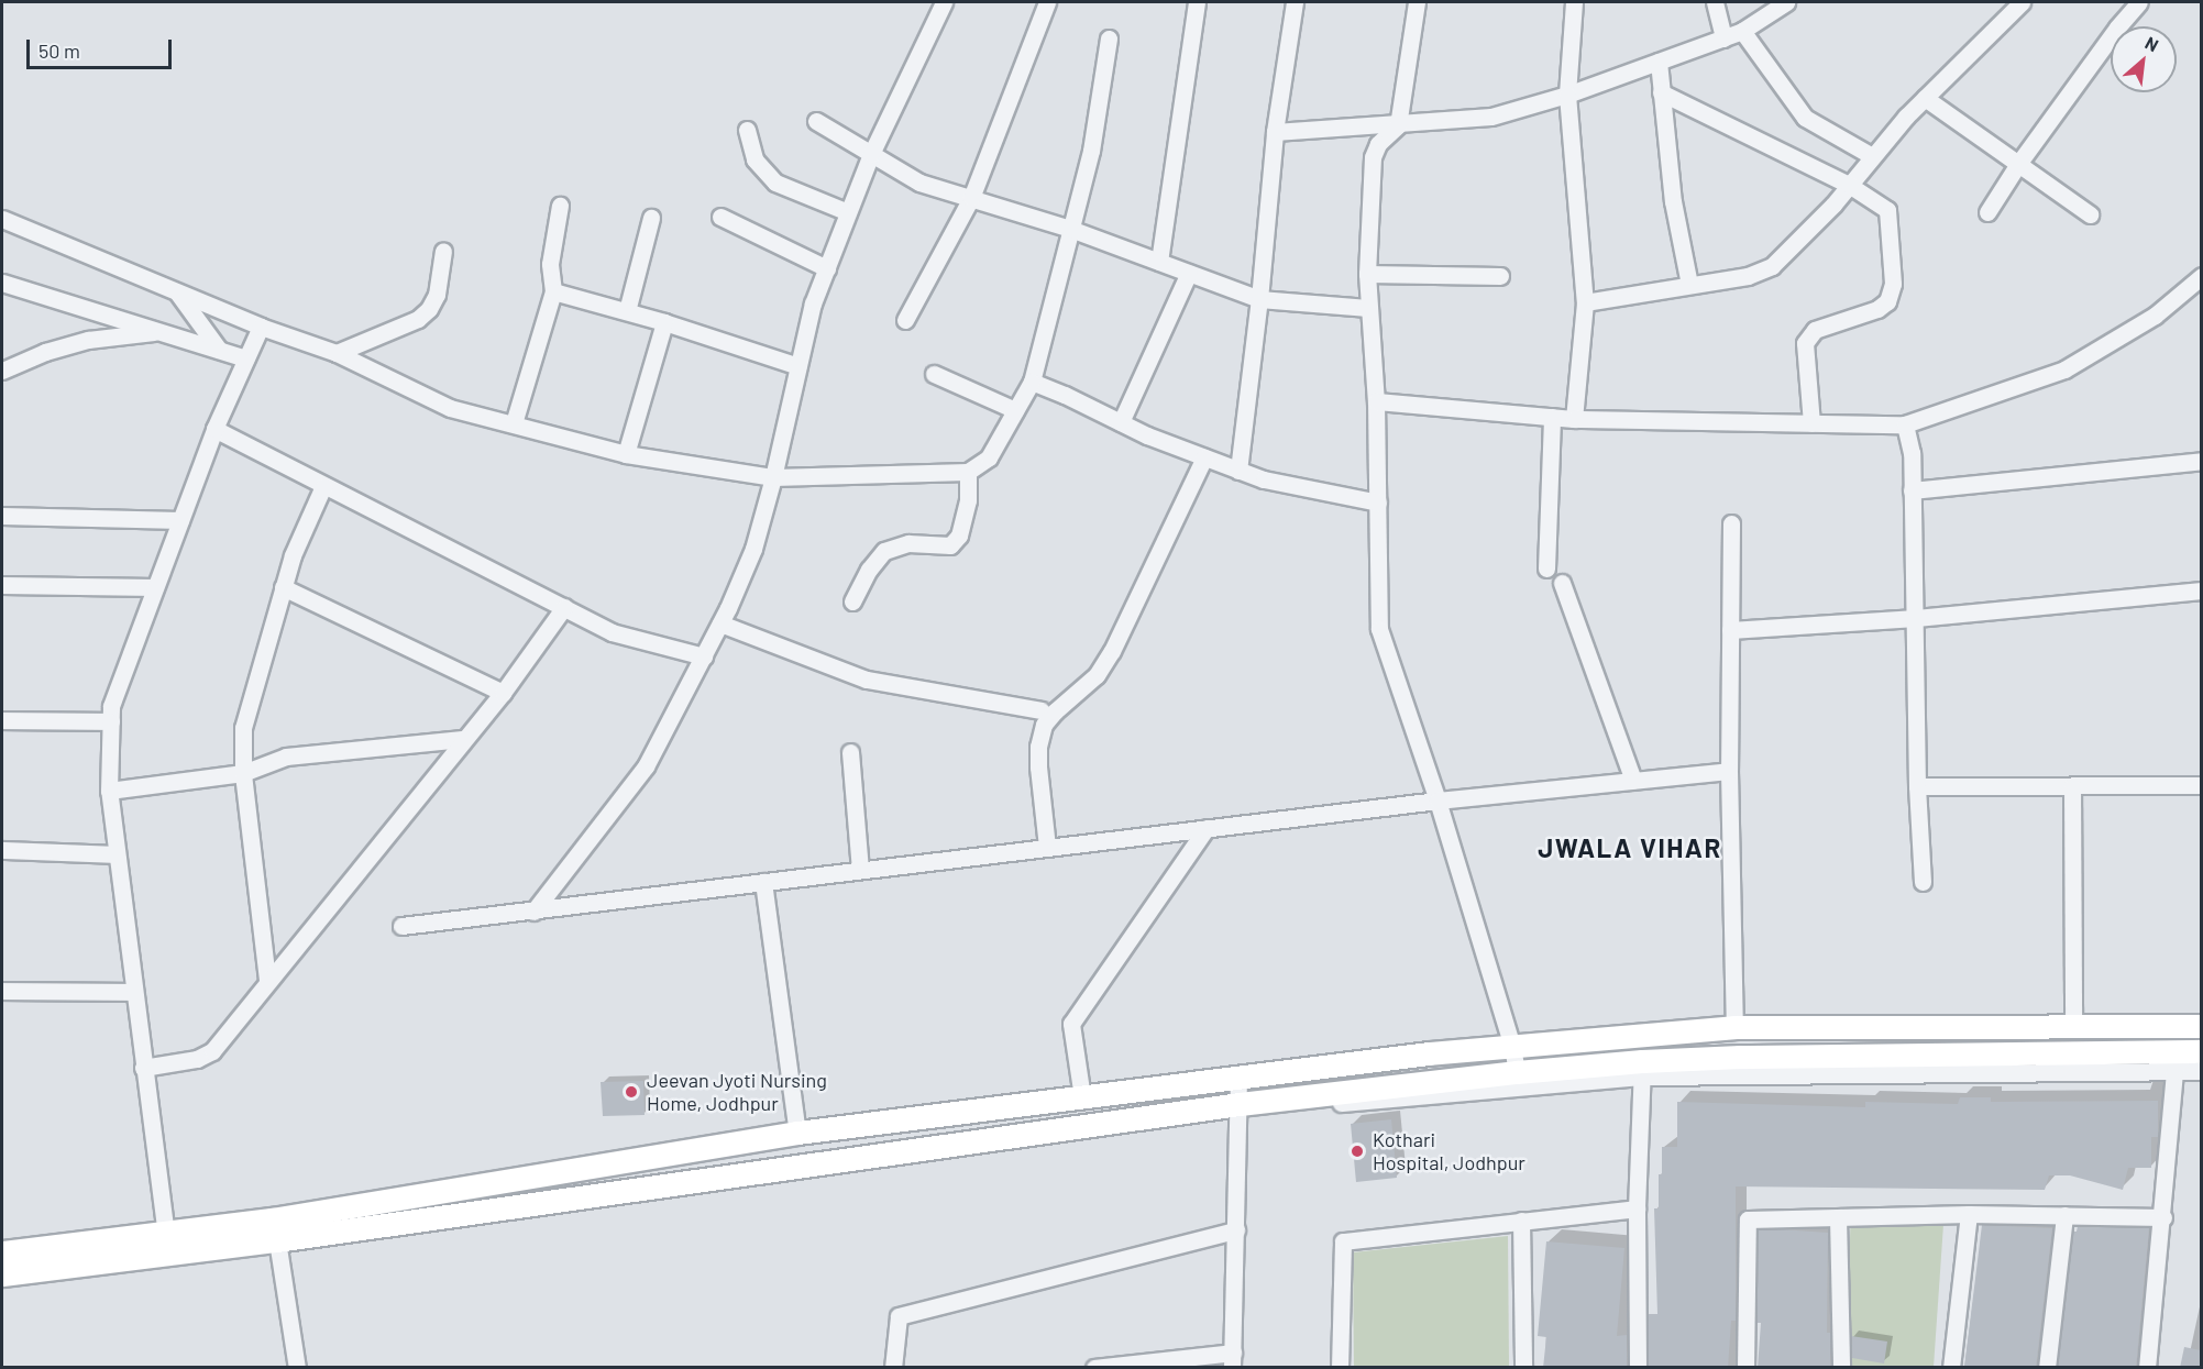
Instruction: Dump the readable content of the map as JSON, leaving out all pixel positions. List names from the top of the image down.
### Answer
{
  "districts": ["JWALA VIHAR"],
  "places": ["Jeevan Jyoti Nursing Home, Jodhpur", "Kothari Hospital, Jodhpur"],
  "scale_bar": "50 m",
  "north": "top right"
}
